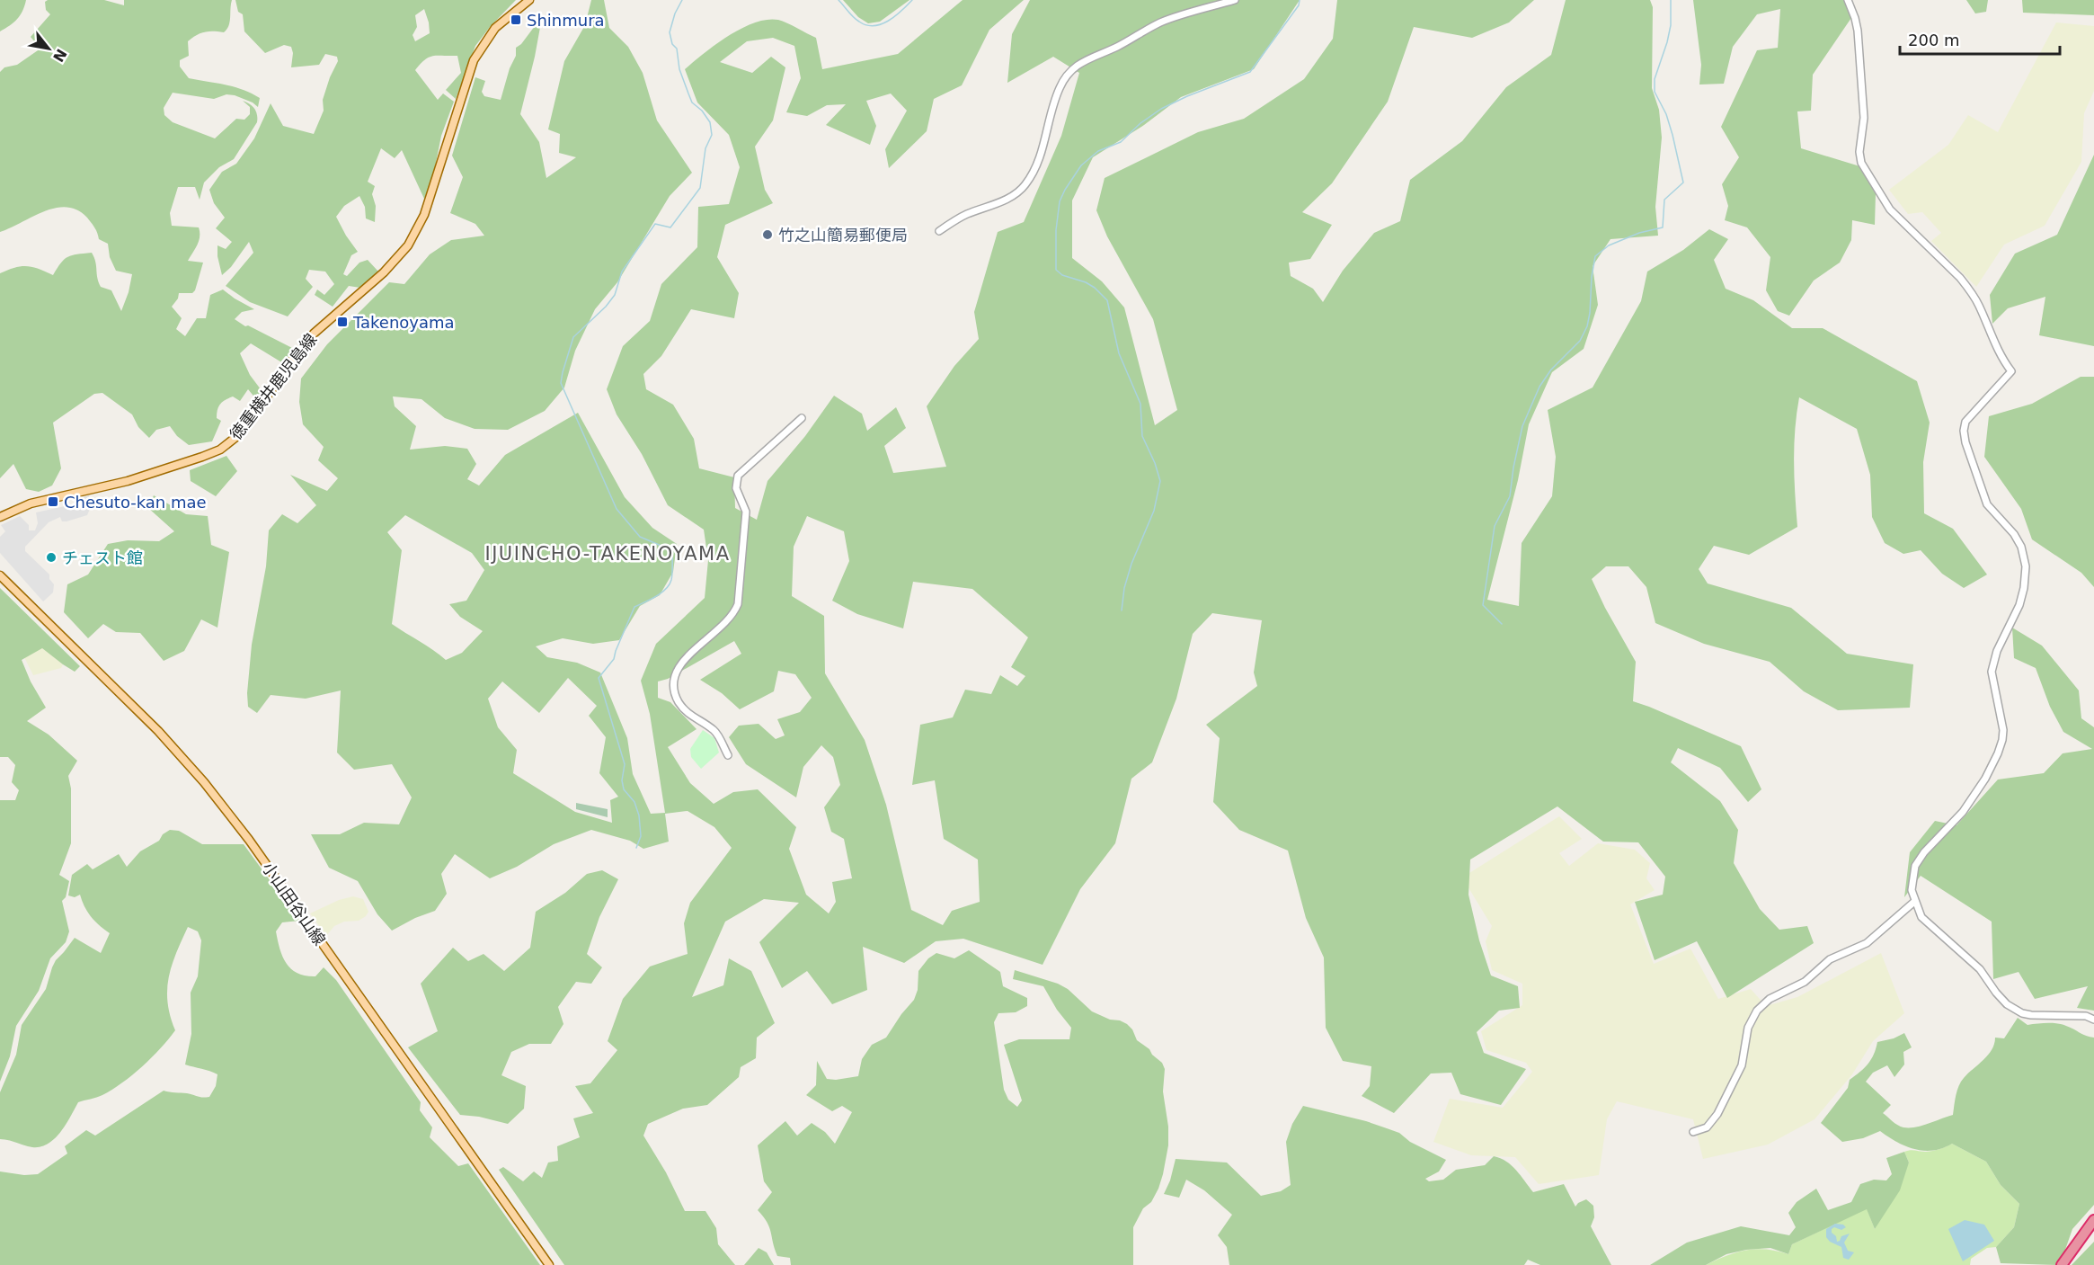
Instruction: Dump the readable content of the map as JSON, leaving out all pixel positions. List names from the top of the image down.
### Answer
{
  "streets": {
    "main road": ["徳重横井鹿児島線", "小山田谷山線"]
  },
  "districts": ["IJUINCHO-TAKENOYAMA"],
  "places": {
    "transit": ["Shinmura", "Takenoyama", "Chesuto-kan mae"],
    "other": ["竹之山簡易郵便局", "チェスト館"]
  },
  "scale_bar": "200 m",
  "north": "bottom right"
}
